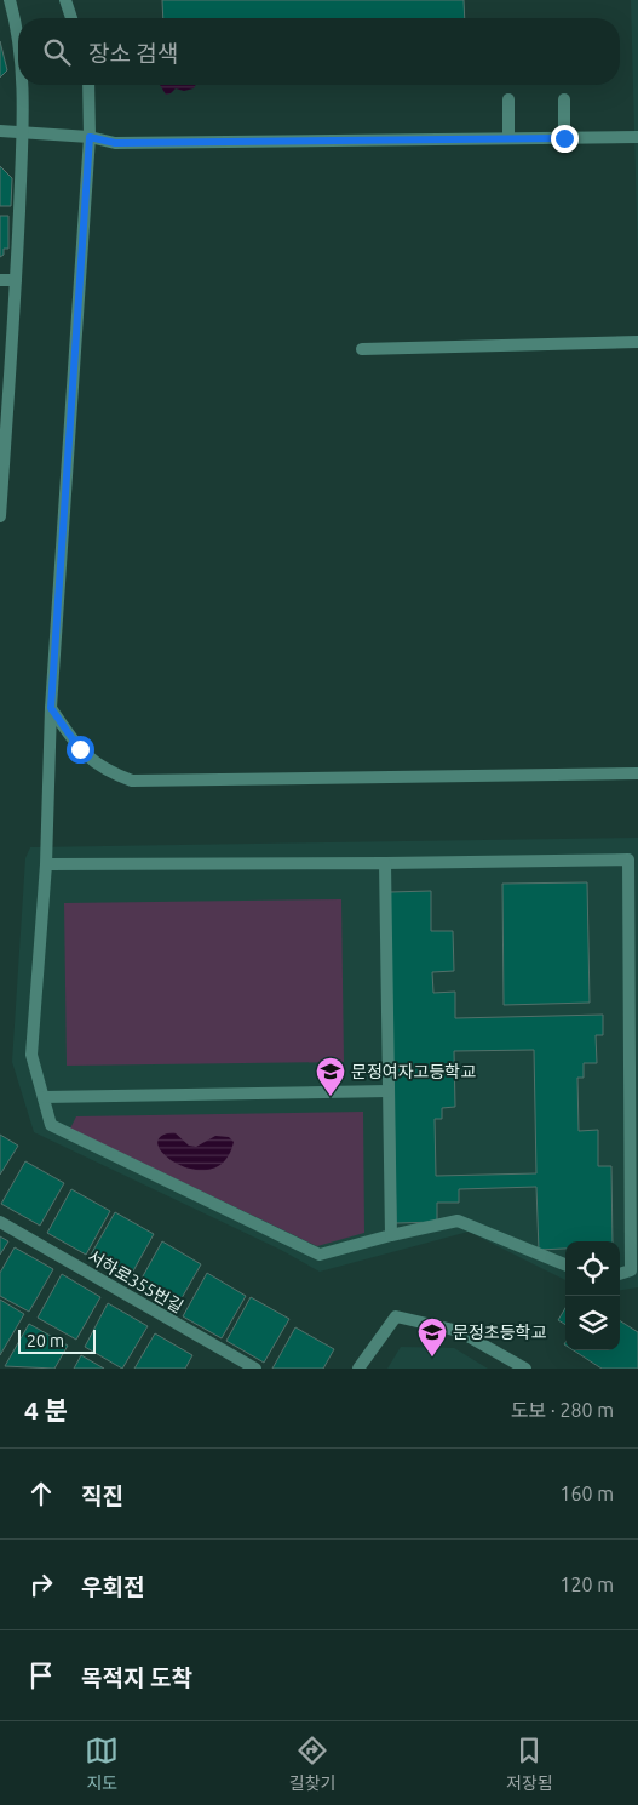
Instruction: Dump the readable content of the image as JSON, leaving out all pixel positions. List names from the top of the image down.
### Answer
{
  "streets": {
    "street": ["서하로355번길"]
  },
  "places": {
    "school or university": ["문정여자고등학교", "문정초등학교"]
  },
  "scale_bar": "20 m",
  "page": {
    "search": "장소 검색",
    "scale": "20 m",
    "heading": ["4 분", "도보 · 280 m"],
    "list": [
      ["직진", "160 m"],
      ["우회전", "120 m"],
      "목적지 도착"
    ],
    "nav": ["지도", "길찾기", "저장됨"]
  }
}
